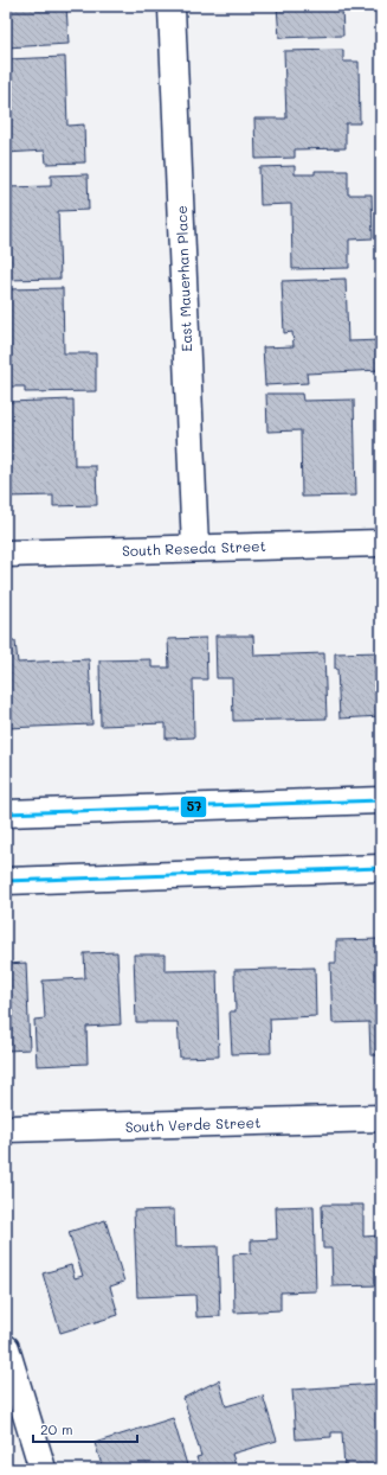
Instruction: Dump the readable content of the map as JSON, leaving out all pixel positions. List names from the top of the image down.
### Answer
{
  "streets": {
    "street": ["East Mauerhan Place", "South Reseda Street", "South Verde Street"]
  },
  "crossings": [
    ["East Mauerhan Place", "South Reseda Street"]
  ],
  "lines": ["transit line 57"],
  "scale_bar": "20 m"
}
